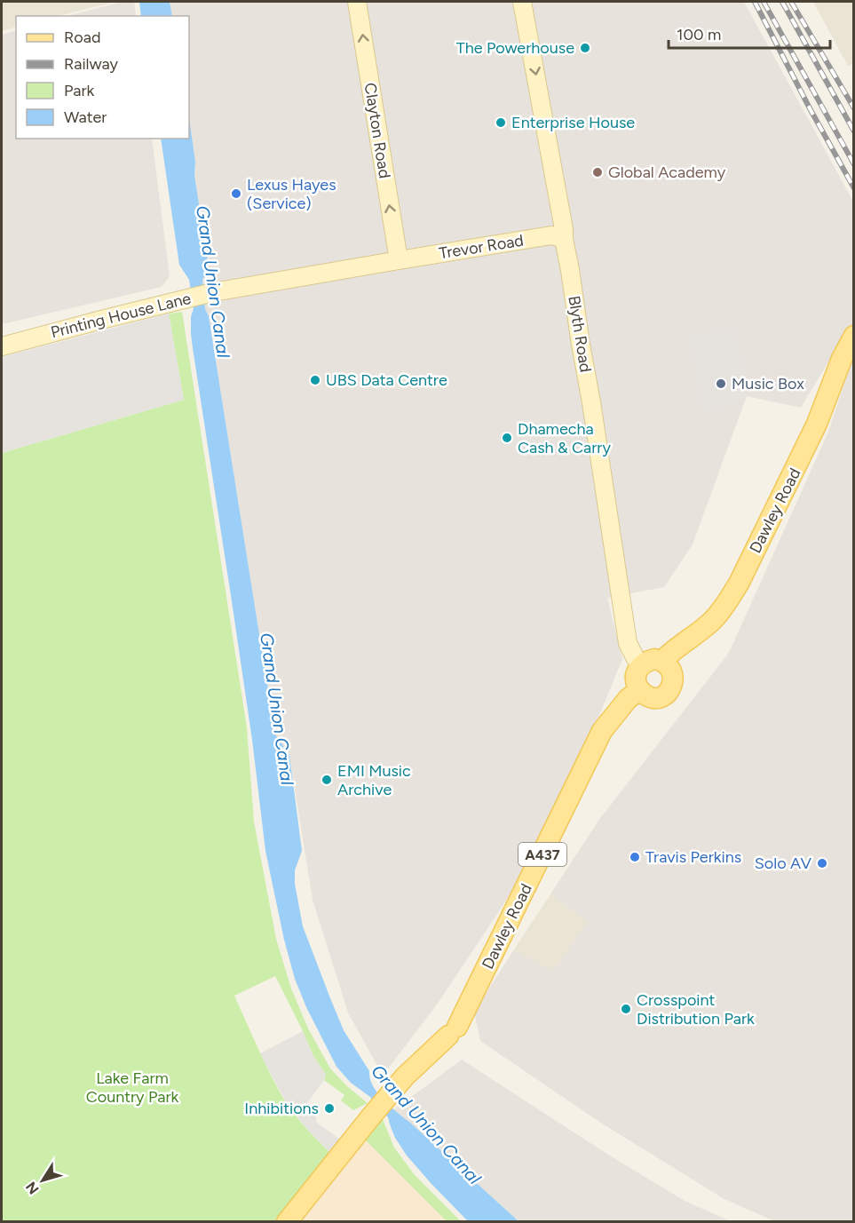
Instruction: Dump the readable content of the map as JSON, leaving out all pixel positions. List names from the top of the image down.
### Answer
{
  "streets": {
    "main road": ["Dawley Road", "A437"],
    "street": [
      "Clayton Road",
      "Trevor Road",
      "Printing House Lane",
      "Blyth Road"
    ]
  },
  "crossings": [
    ["Clayton Road", "Trevor Road"],
    ["Clayton Road", "Printing House Lane"],
    ["Trevor Road", "Printing House Lane"],
    ["Trevor Road", "Blyth Road"],
    ["Blyth Road", "Dawley Road"]
  ],
  "one_way": ["Clayton Road", "Blyth Road"],
  "water": ["Grand Union Canal"],
  "parks": ["Lake Farm Country Park"],
  "places": [
    "The Powerhouse",
    "Enterprise House",
    "Global Academy",
    "Lexus Hayes (Service)",
    "UBS Data Centre",
    "Music Box",
    "Dhamecha Cash & Carry",
    "EMI Music Archive",
    "Travis Perkins",
    "Solo AV",
    "Crosspoint Distribution Park",
    "Inhibitions"
  ],
  "legend": [
    "Road",
    "Railway",
    "Park",
    "Water"
  ],
  "scale_bar": "100 m",
  "north": "bottom left"
}
